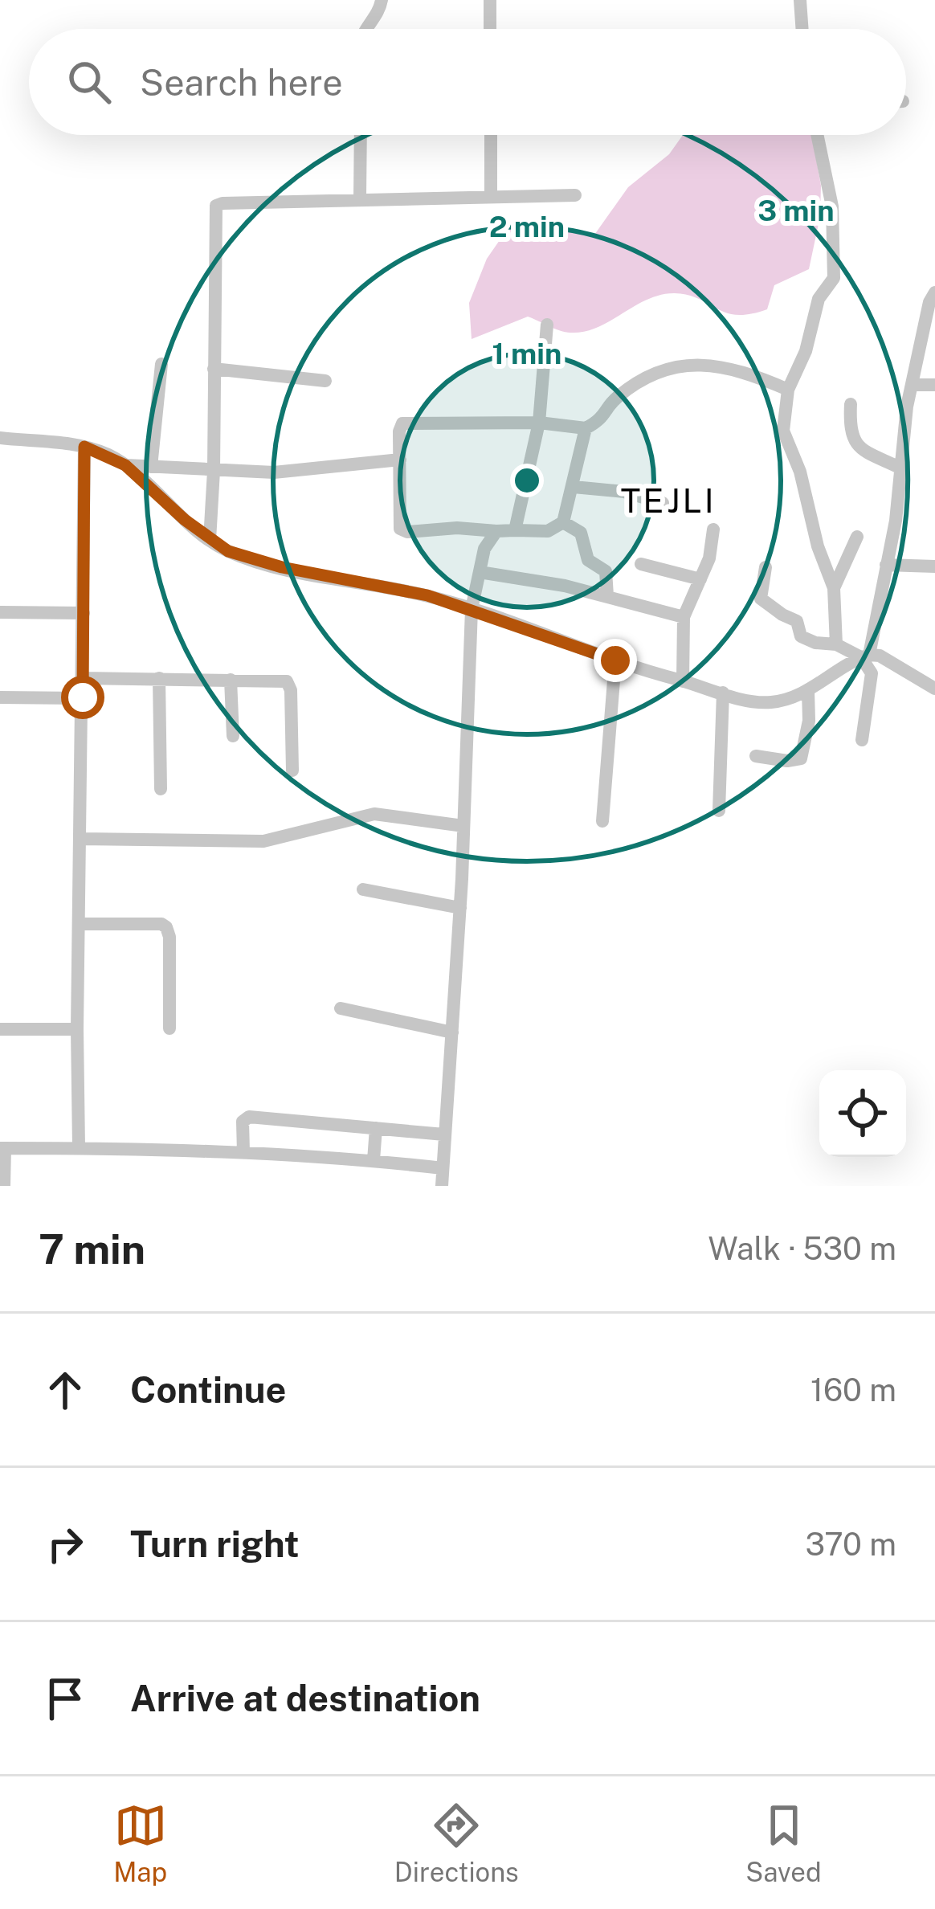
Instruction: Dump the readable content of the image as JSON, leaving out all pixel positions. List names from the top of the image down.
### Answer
{
  "districts": ["TEJLI"],
  "page": {
    "search": "Search here",
    "heading": ["7 min", "Walk · 530 m"],
    "list": [
      ["Continue", "160 m"],
      ["Turn right", "370 m"],
      "Arrive at destination"
    ],
    "nav": ["Map", "Directions", "Saved"]
  },
  "rings": ["3 min", "2 min", "1 min"]
}
